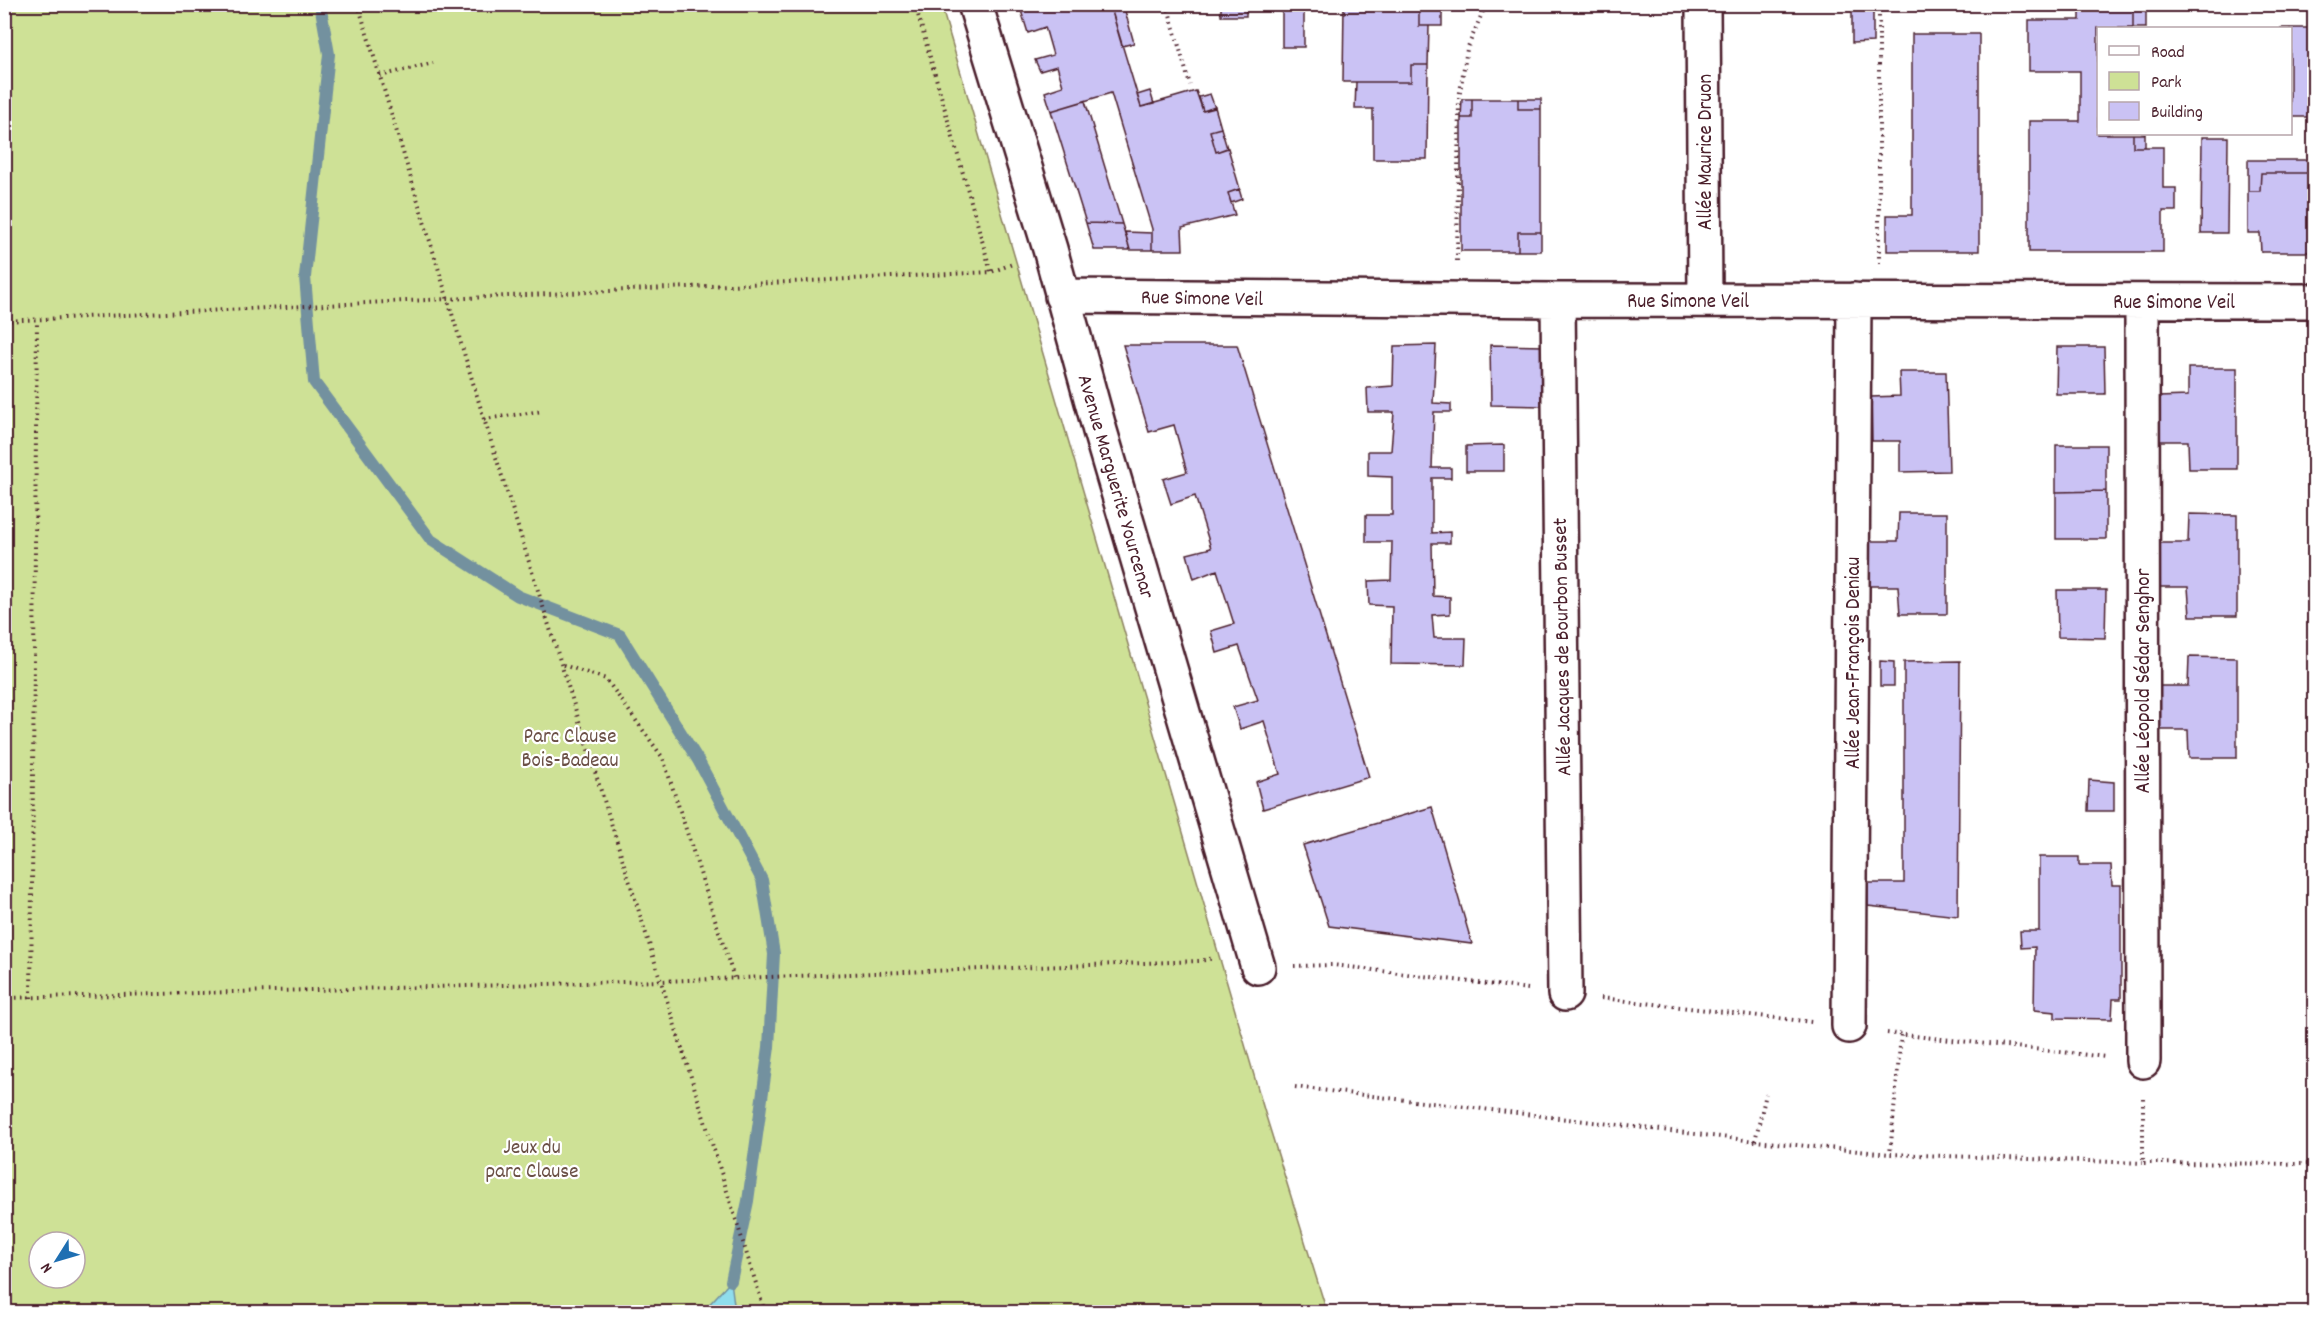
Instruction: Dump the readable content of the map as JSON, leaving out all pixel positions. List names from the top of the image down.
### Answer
{
  "streets": {
    "street": [
      "Allée Maurice Druon",
      "Rue Simone Veil",
      "Avenue Marguerite Yourcenar",
      "Allée Jacques de Bourbon Busset",
      "Allée Jean-François Deniau",
      "Allée Léopold Sédar Senghor"
    ]
  },
  "crossings": [
    ["Allée Maurice Druon", "Rue Simone Veil"],
    ["Rue Simone Veil", "Avenue Marguerite Yourcenar"],
    ["Rue Simone Veil", "Allée Jacques de Bourbon Busset"],
    ["Rue Simone Veil", "Allée Jean-François Deniau"],
    ["Rue Simone Veil", "Allée Léopold Sédar Senghor"]
  ],
  "parks": ["Parc Clause Bois-Badeau", "Jeux du parc Clause"],
  "legend": ["Road", "Park", "Building"],
  "north": "bottom left"
}
